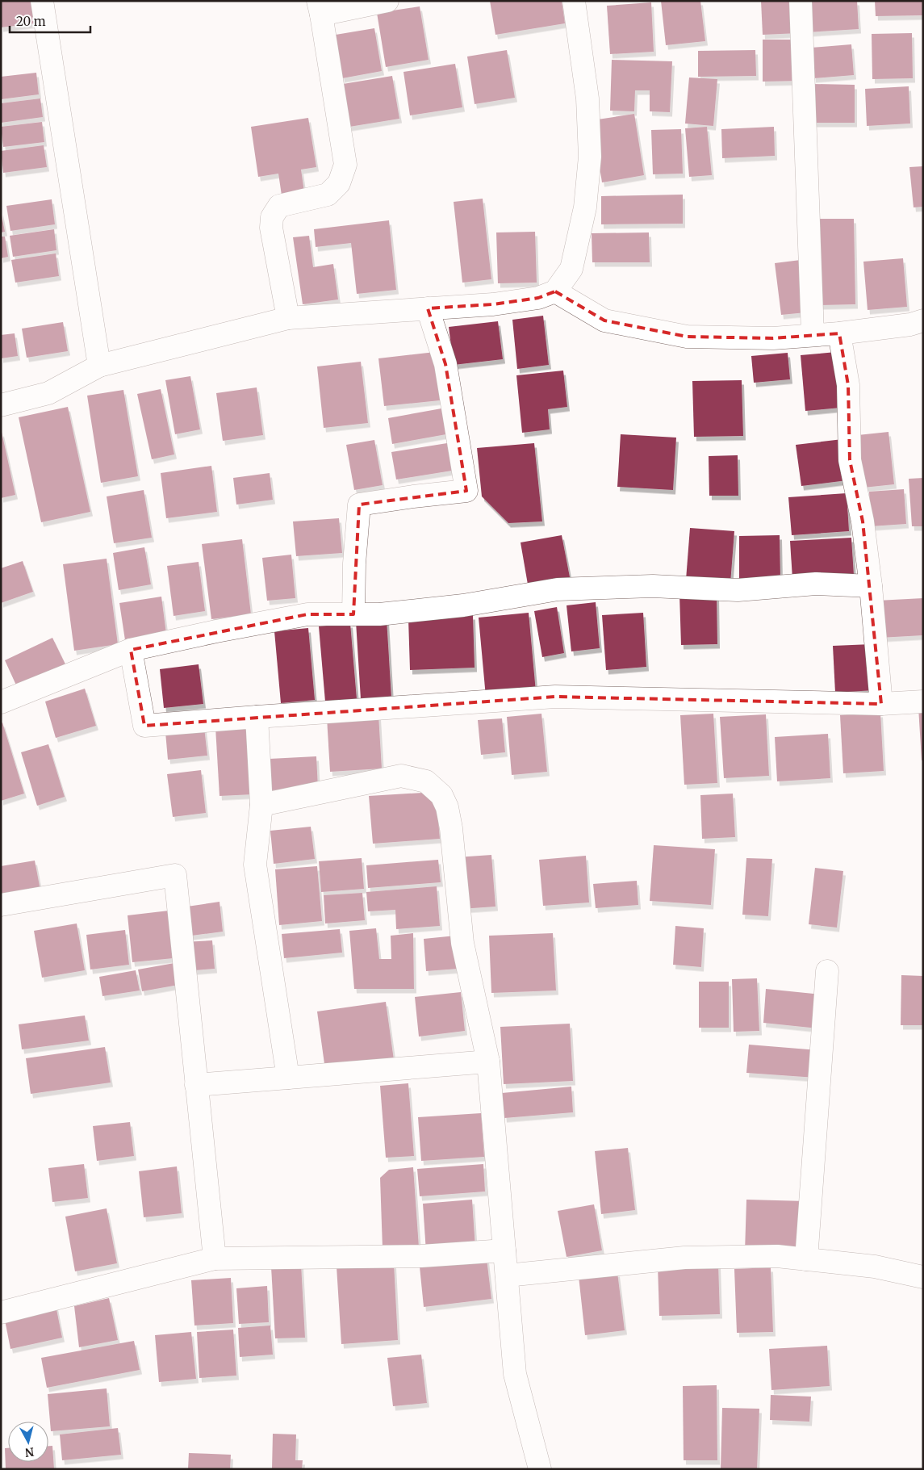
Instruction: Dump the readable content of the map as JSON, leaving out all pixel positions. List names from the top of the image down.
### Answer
{
  "scale_bar": "20 m",
  "north": "bottom"
}
